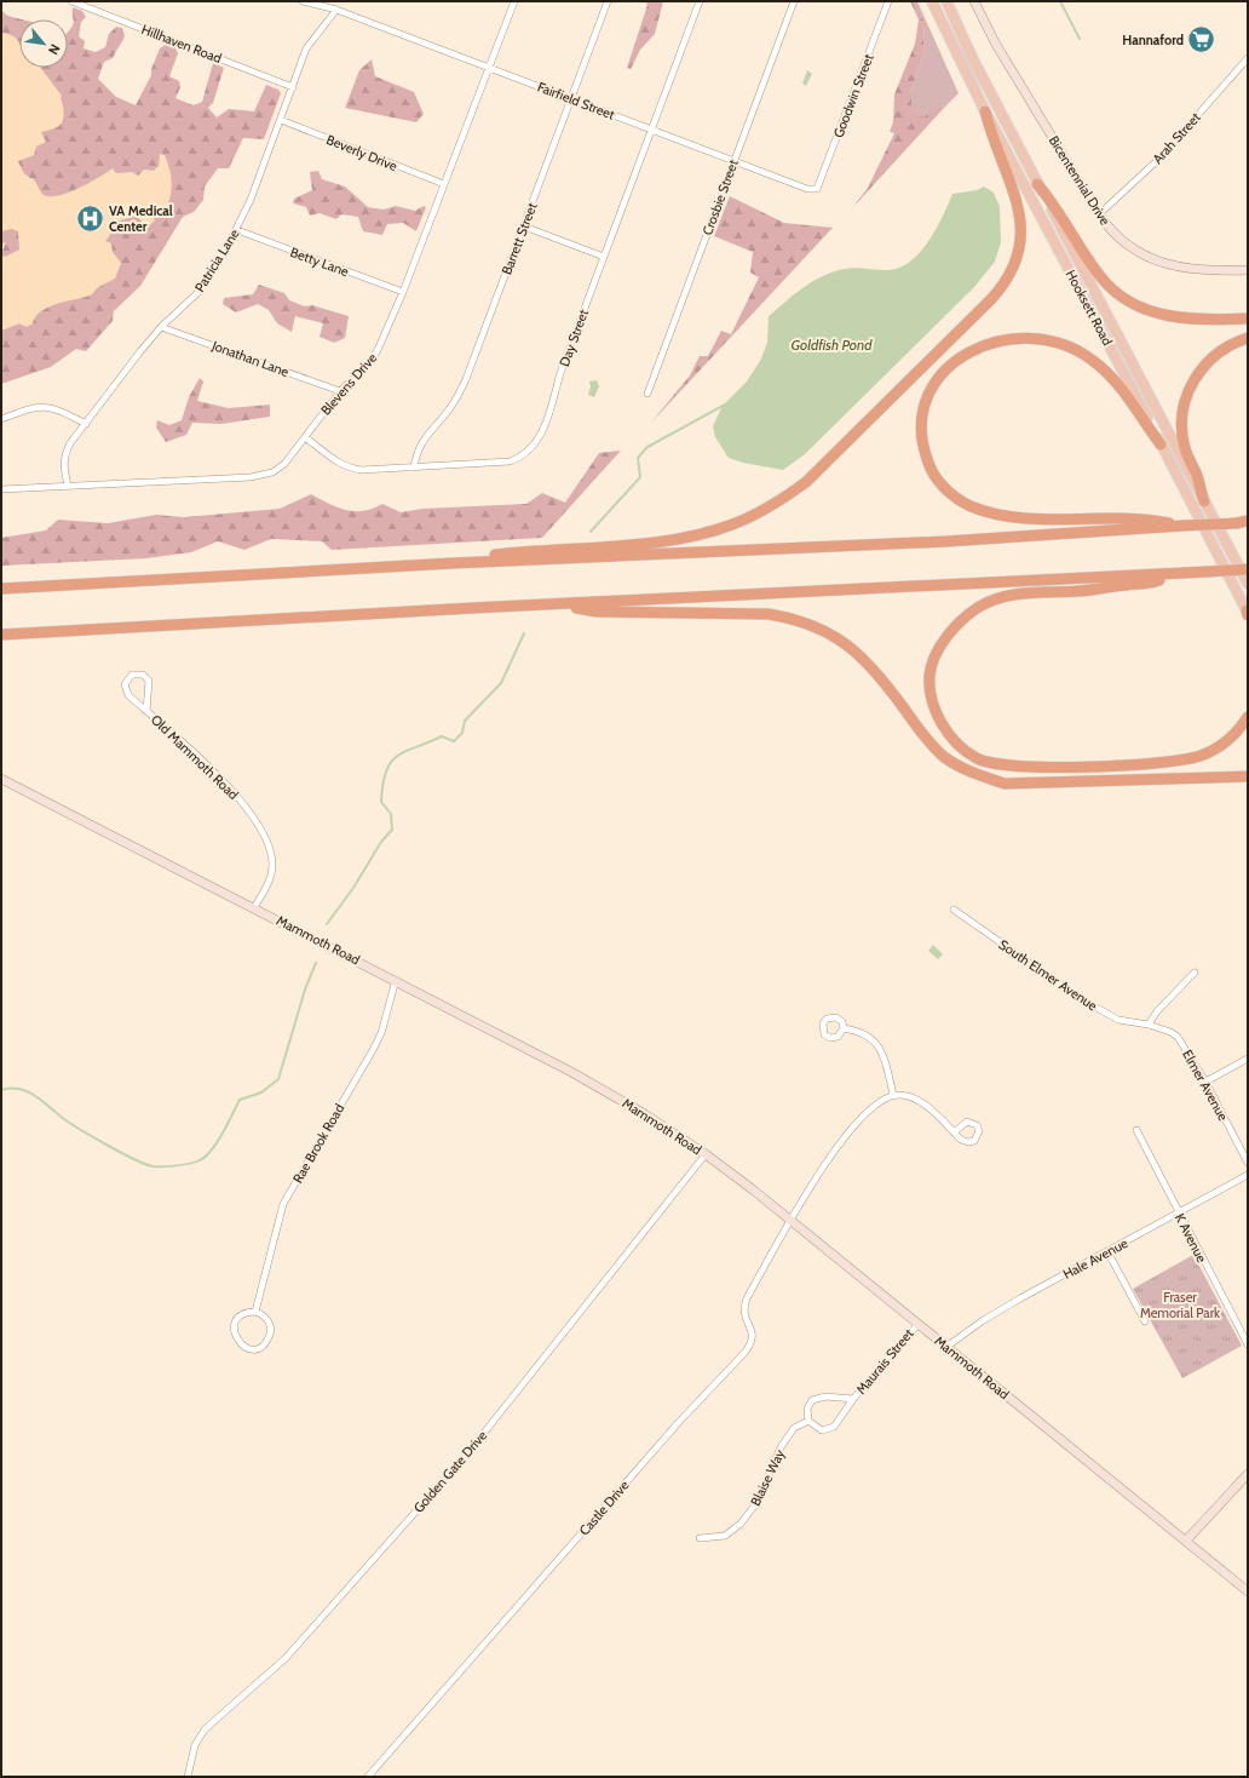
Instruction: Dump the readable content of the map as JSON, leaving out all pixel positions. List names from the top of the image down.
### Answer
{
  "streets": {
    "main road": ["Bicentennial Drive", "Hooksett Road", "Mammoth Road"],
    "street": [
      "Hillhaven Road",
      "Goodwin Street",
      "Fairfield Street",
      "Arah Street",
      "Beverly Drive",
      "Crosbie Street",
      "Barrett Street",
      "Patricia Lane",
      "Betty Lane",
      "Day Street",
      "Jonathan Lane",
      "Blevens Drive",
      "Old Mammoth Road",
      "South Elmer Avenue",
      "Elmer Avenue",
      "Rae Brook Road",
      "K Avenue",
      "Hale Avenue",
      "Maurais Street",
      "Golden Gate Drive",
      "Blaise Way",
      "Castle Drive"
    ]
  },
  "crossings": [
    ["Hillhaven Road", "Patricia Lane"],
    ["Goodwin Street", "Fairfield Street"],
    ["Fairfield Street", "Crosbie Street"],
    ["Fairfield Street", "Barrett Street"],
    ["Fairfield Street", "Patricia Lane"],
    ["Fairfield Street", "Day Street"],
    ["Fairfield Street", "Blevens Drive"],
    ["Arah Street", "Bicentennial Drive"],
    ["Beverly Drive", "Patricia Lane"],
    ["Beverly Drive", "Blevens Drive"],
    ["Barrett Street", "Day Street"],
    ["Patricia Lane", "Betty Lane"],
    ["Patricia Lane", "Jonathan Lane"],
    ["Patricia Lane", "Blevens Drive"],
    ["Betty Lane", "Blevens Drive"],
    ["Day Street", "Blevens Drive"],
    ["Jonathan Lane", "Blevens Drive"],
    ["Old Mammoth Road", "Mammoth Road"],
    ["Mammoth Road", "Rae Brook Road"],
    ["Mammoth Road", "Hale Avenue"],
    ["Mammoth Road", "Maurais Street"],
    ["Mammoth Road", "Golden Gate Drive"],
    ["Mammoth Road", "Castle Drive"],
    ["South Elmer Avenue", "Elmer Avenue"],
    ["K Avenue", "Hale Avenue"],
    ["Maurais Street", "Blaise Way"]
  ],
  "water": ["Goldfish Pond"],
  "parks": ["Fraser Memorial Park"],
  "places": {
    "supermarket": ["Hannaford"],
    "hospital": ["VA Medical Center"]
  },
  "north": "bottom right"
}
